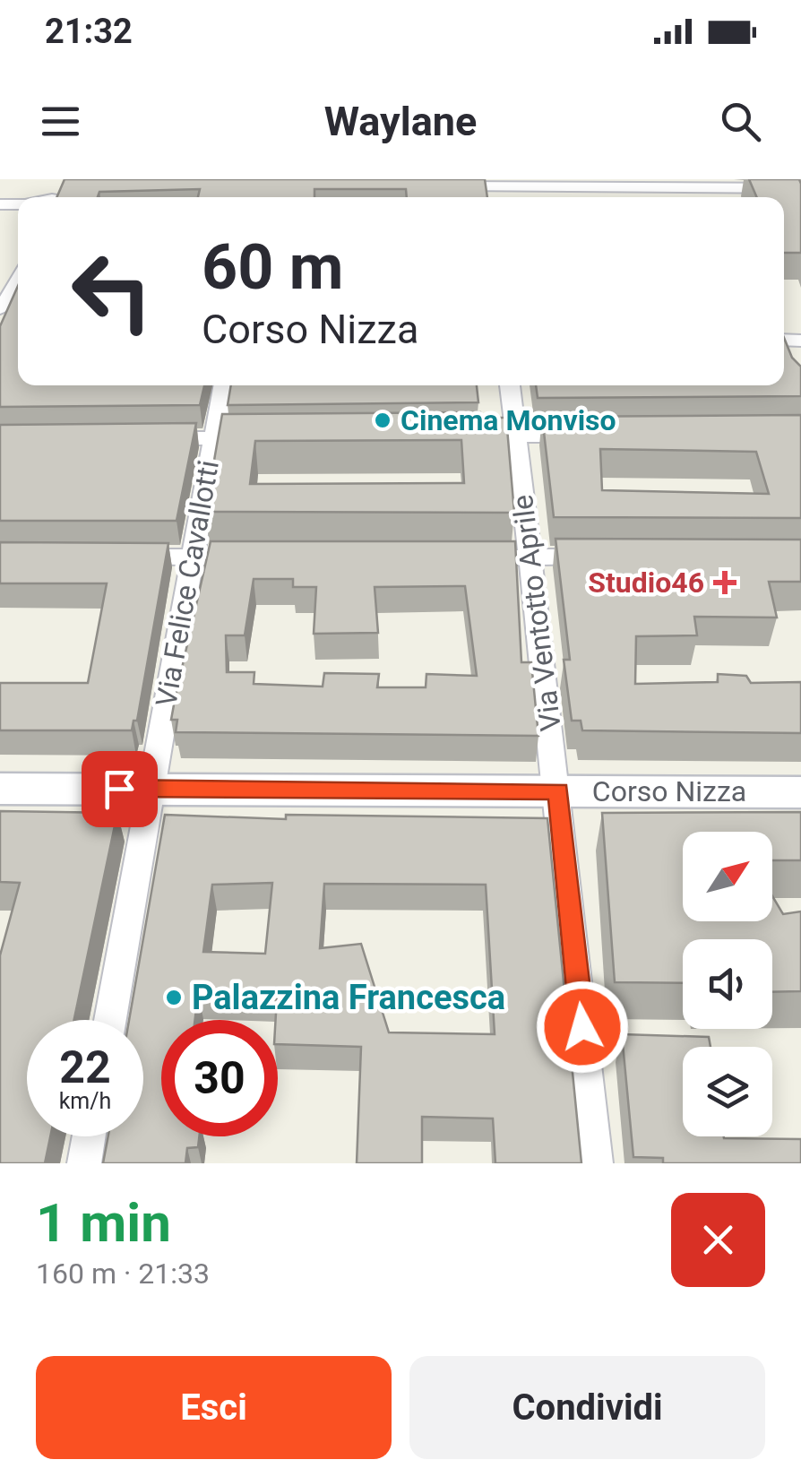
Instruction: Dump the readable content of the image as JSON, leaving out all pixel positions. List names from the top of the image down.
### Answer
{
  "streets": {
    "street": ["Via Felice Cavallotti", "Via Ventotto Aprile", "Corso Nizza"]
  },
  "crossings": [
    ["Via Felice Cavallotti", "Corso Nizza"],
    ["Via Ventotto Aprile", "Corso Nizza"]
  ],
  "places": {
    "other": ["Cinema Monviso", "Palazzina Francesca"],
    "health": ["Studio46"]
  },
  "north": "top right",
  "page": {
    "status": "21:32",
    "header": "Waylane",
    "turn": ["60 m", "Corso Nizza"],
    "speed": "22 km/h",
    "limit": "30",
    "heading": ["1 min", "160 m · 21:33"],
    "buttons": ["Esci", "Condividi"]
  }
}
